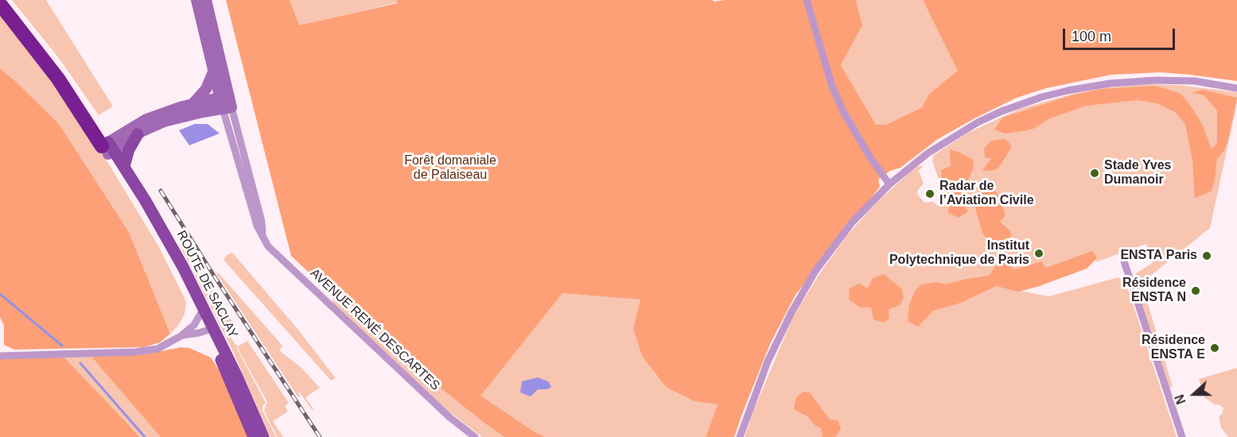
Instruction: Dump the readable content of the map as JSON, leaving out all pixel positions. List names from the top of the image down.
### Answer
{
  "streets": {
    "main road": ["ROUTE DE SACLAY"],
    "street": ["AVENUE RENÉ DESCARTES"]
  },
  "parks": ["Forêt domaniale de Palaiseau"],
  "places": [
    "Stade Yves Dumanoir",
    "Radar de l’Aviation Civile",
    "Institut Polytechnique de Paris",
    "ENSTA Paris",
    "Résidence ENSTA N",
    "Résidence ENSTA E"
  ],
  "scale_bar": "100 m",
  "north": "left"
}
